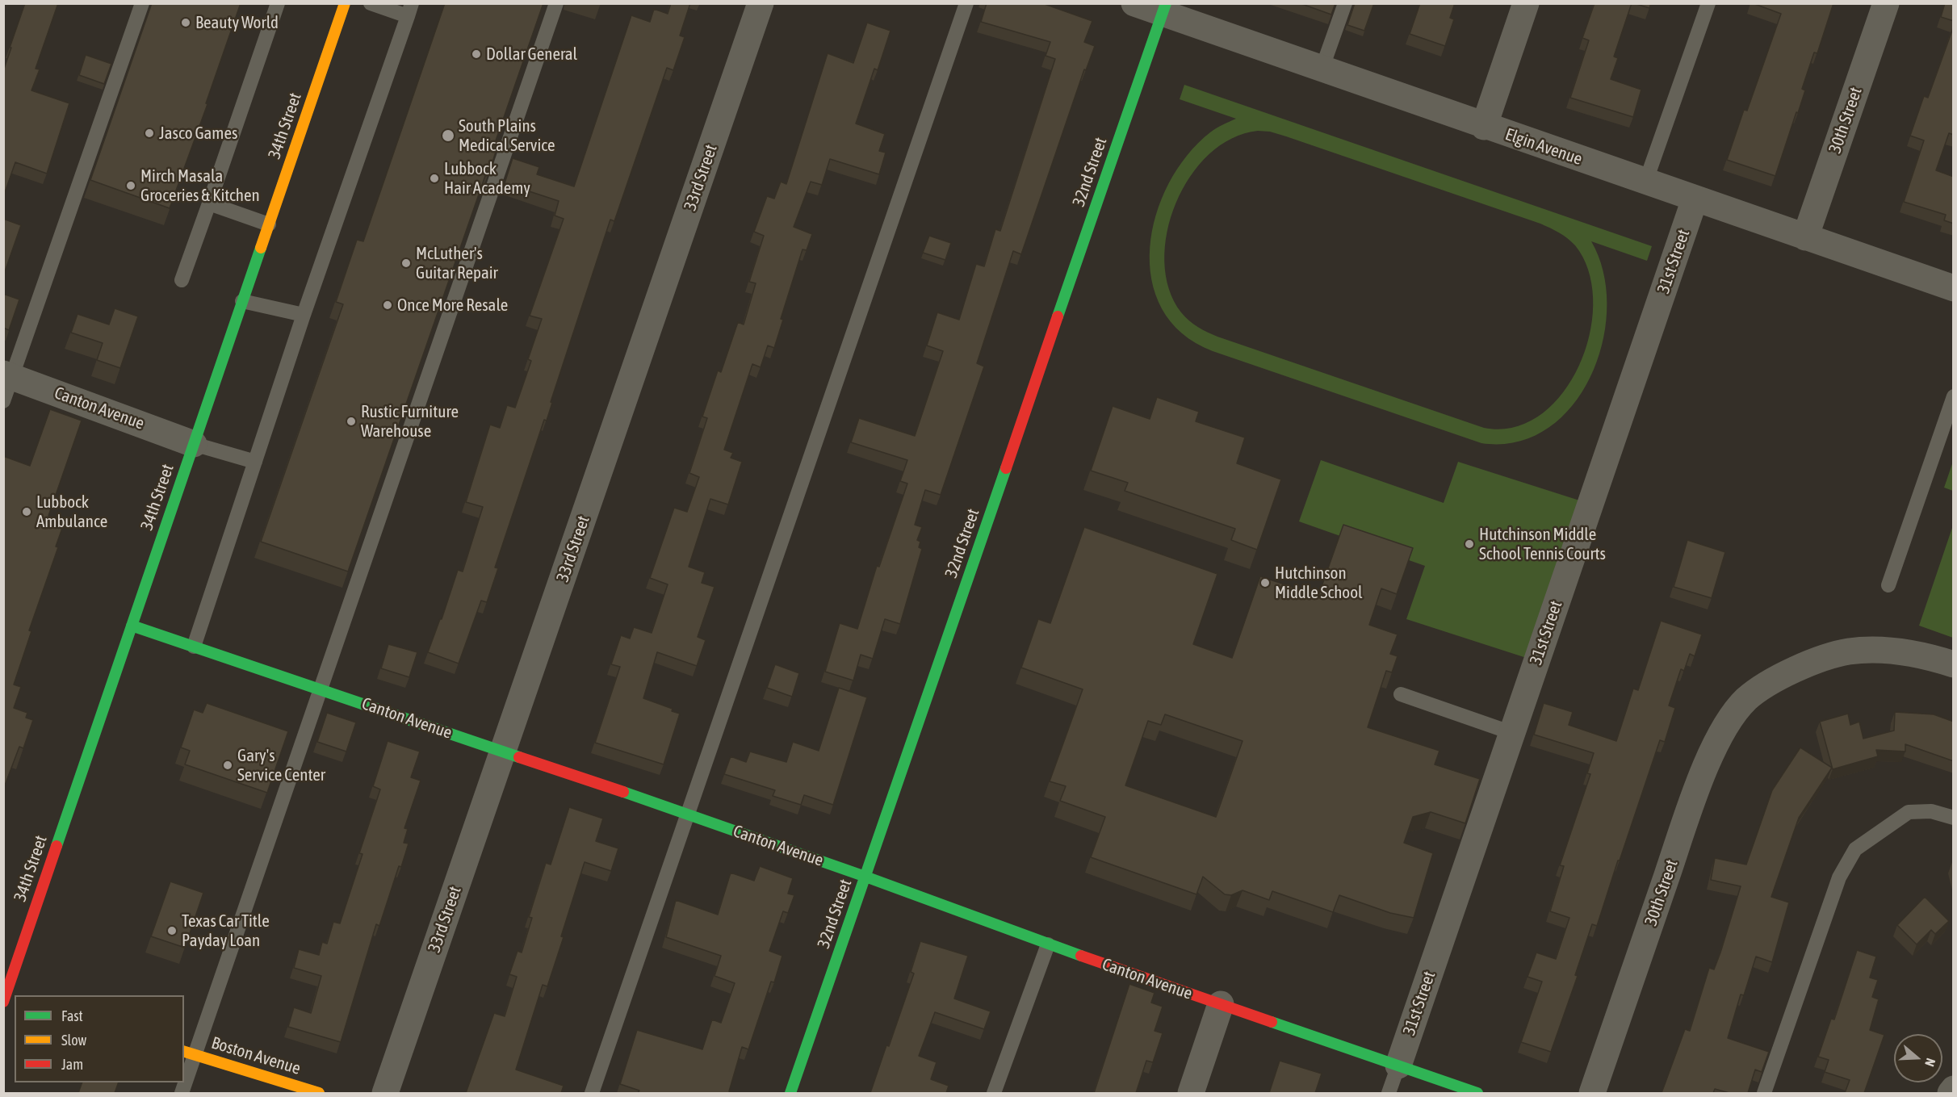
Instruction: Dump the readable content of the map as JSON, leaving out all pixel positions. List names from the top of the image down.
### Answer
{
  "streets": {
    "street": [
      "30th Street",
      "34th Street",
      "Elgin Avenue",
      "32nd Street",
      "33rd Street",
      "31st Street",
      "Canton Avenue",
      "Boston Avenue"
    ]
  },
  "crossings": [
    ["30th Street", "Elgin Avenue"],
    ["34th Street", "Canton Avenue"],
    ["Elgin Avenue", "32nd Street"],
    ["Elgin Avenue", "31st Street"],
    ["32nd Street", "Canton Avenue"],
    ["33rd Street", "Canton Avenue"],
    ["31st Street", "Canton Avenue"]
  ],
  "places": [
    "Beauty World",
    "Dollar General",
    "Jasco Games",
    "South Plains Medical Service",
    "Lubbock Hair Academy",
    "Mirch Masala Groceries & Kitchen",
    "McLuther's Guitar Repair",
    "Once More Resale",
    "Rustic Furniture Warehouse",
    "Lubbock Ambulance",
    "Hutchinson Middle School Tennis Courts",
    "Hutchinson Middle School",
    "Gary's Service Center",
    "Texas Car Title Payday Loan"
  ],
  "legend": ["Fast", "Slow", "Jam"],
  "north": "right"
}
